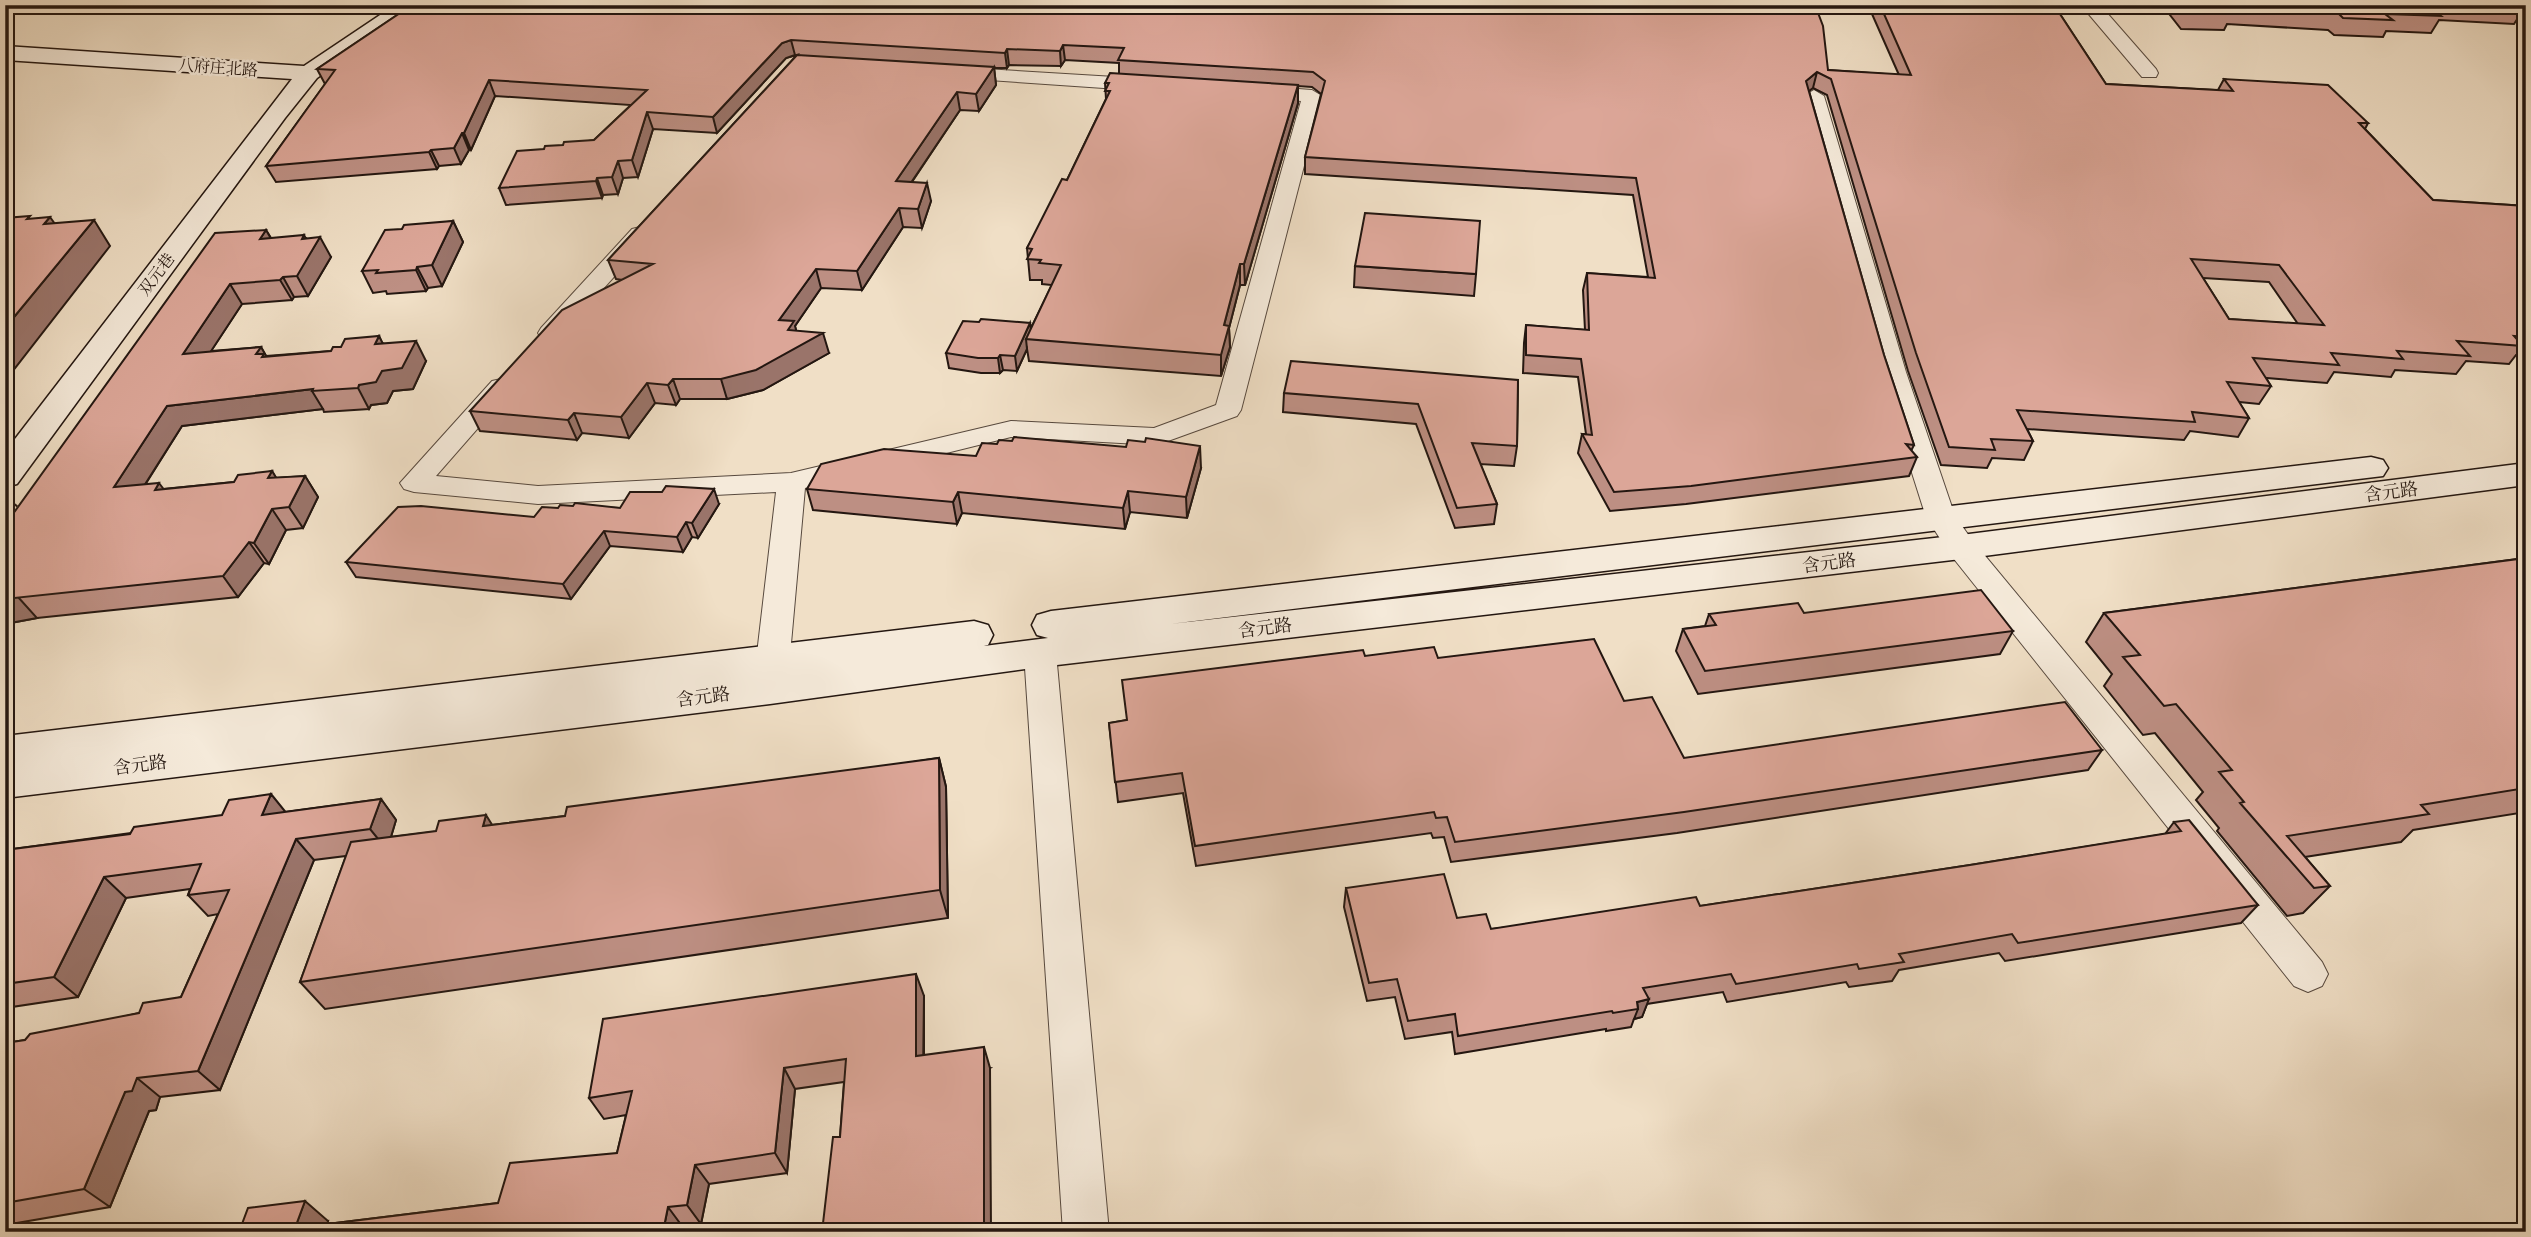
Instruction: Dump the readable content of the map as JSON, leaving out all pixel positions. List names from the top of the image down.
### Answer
{
  "streets": {
    "main road": ["八府庄北路", "双元巷", "含元路"]
  },
  "crossings": [
    ["八府庄北路", "双元巷"]
  ]
}
